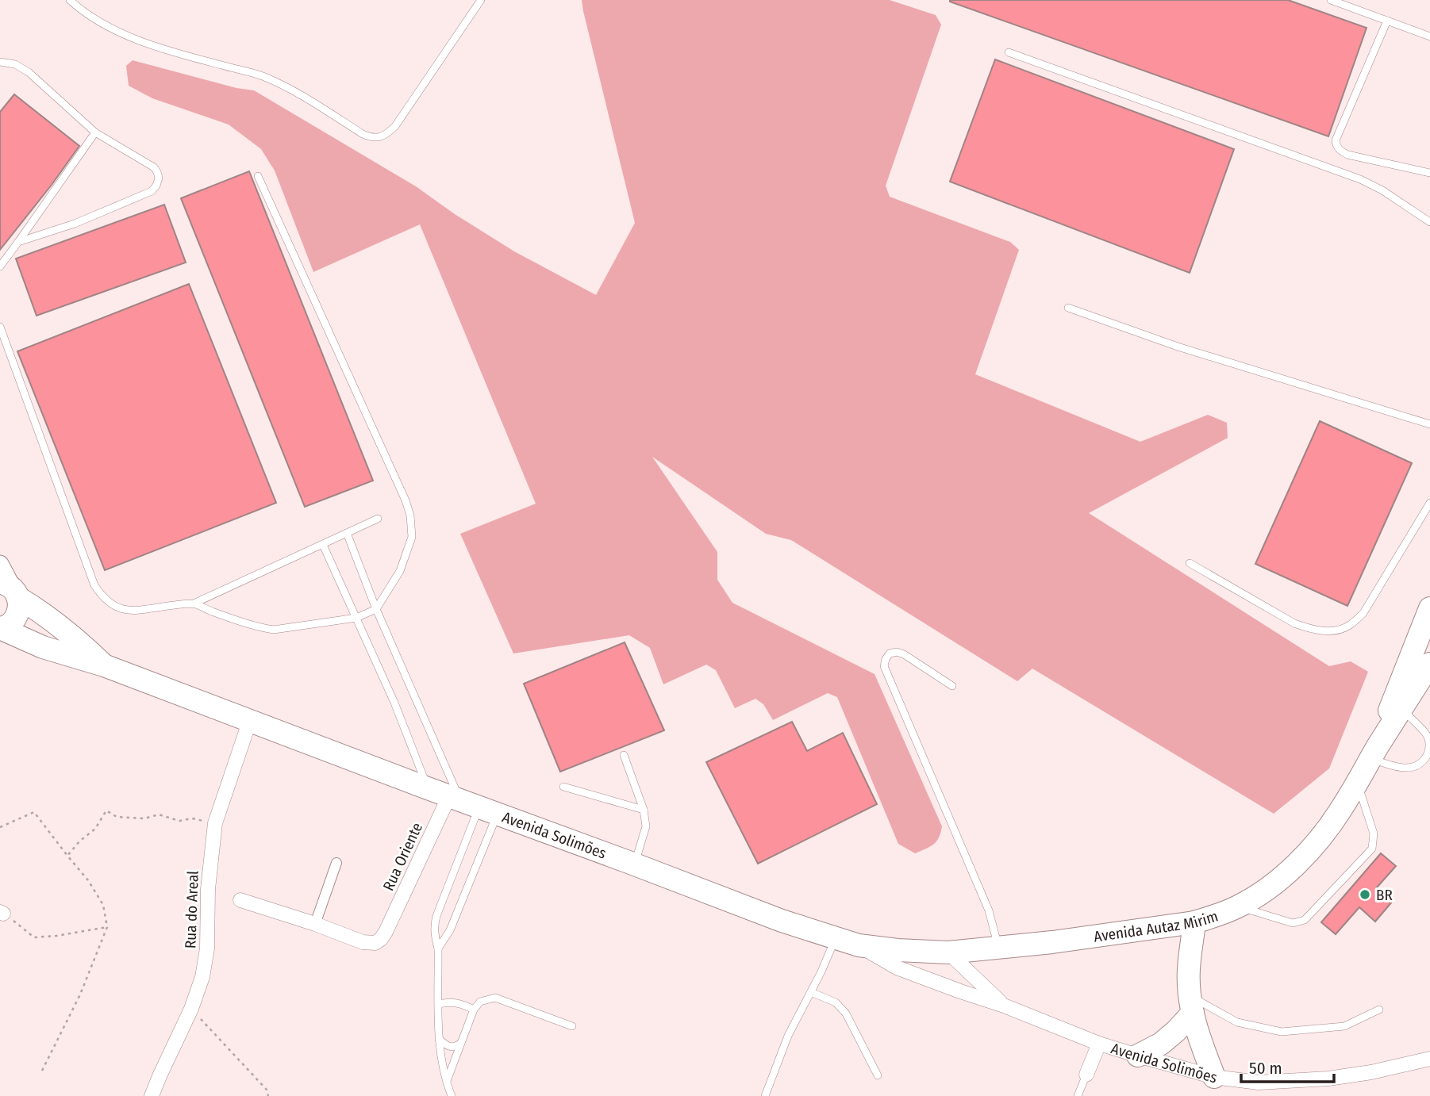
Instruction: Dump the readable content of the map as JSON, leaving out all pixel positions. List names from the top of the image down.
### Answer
{
  "streets": {
    "main road": ["Avenida Solimões", "Avenida Autaz Mirim"],
    "street": ["Rua Oriente", "Rua do Areal"]
  },
  "crossings": [
    ["Avenida Solimões", "Rua Oriente"],
    ["Avenida Solimões", "Rua do Areal"],
    ["Avenida Solimões", "Avenida Autaz Mirim"]
  ],
  "places": ["BR"],
  "scale_bar": "50 m"
}
